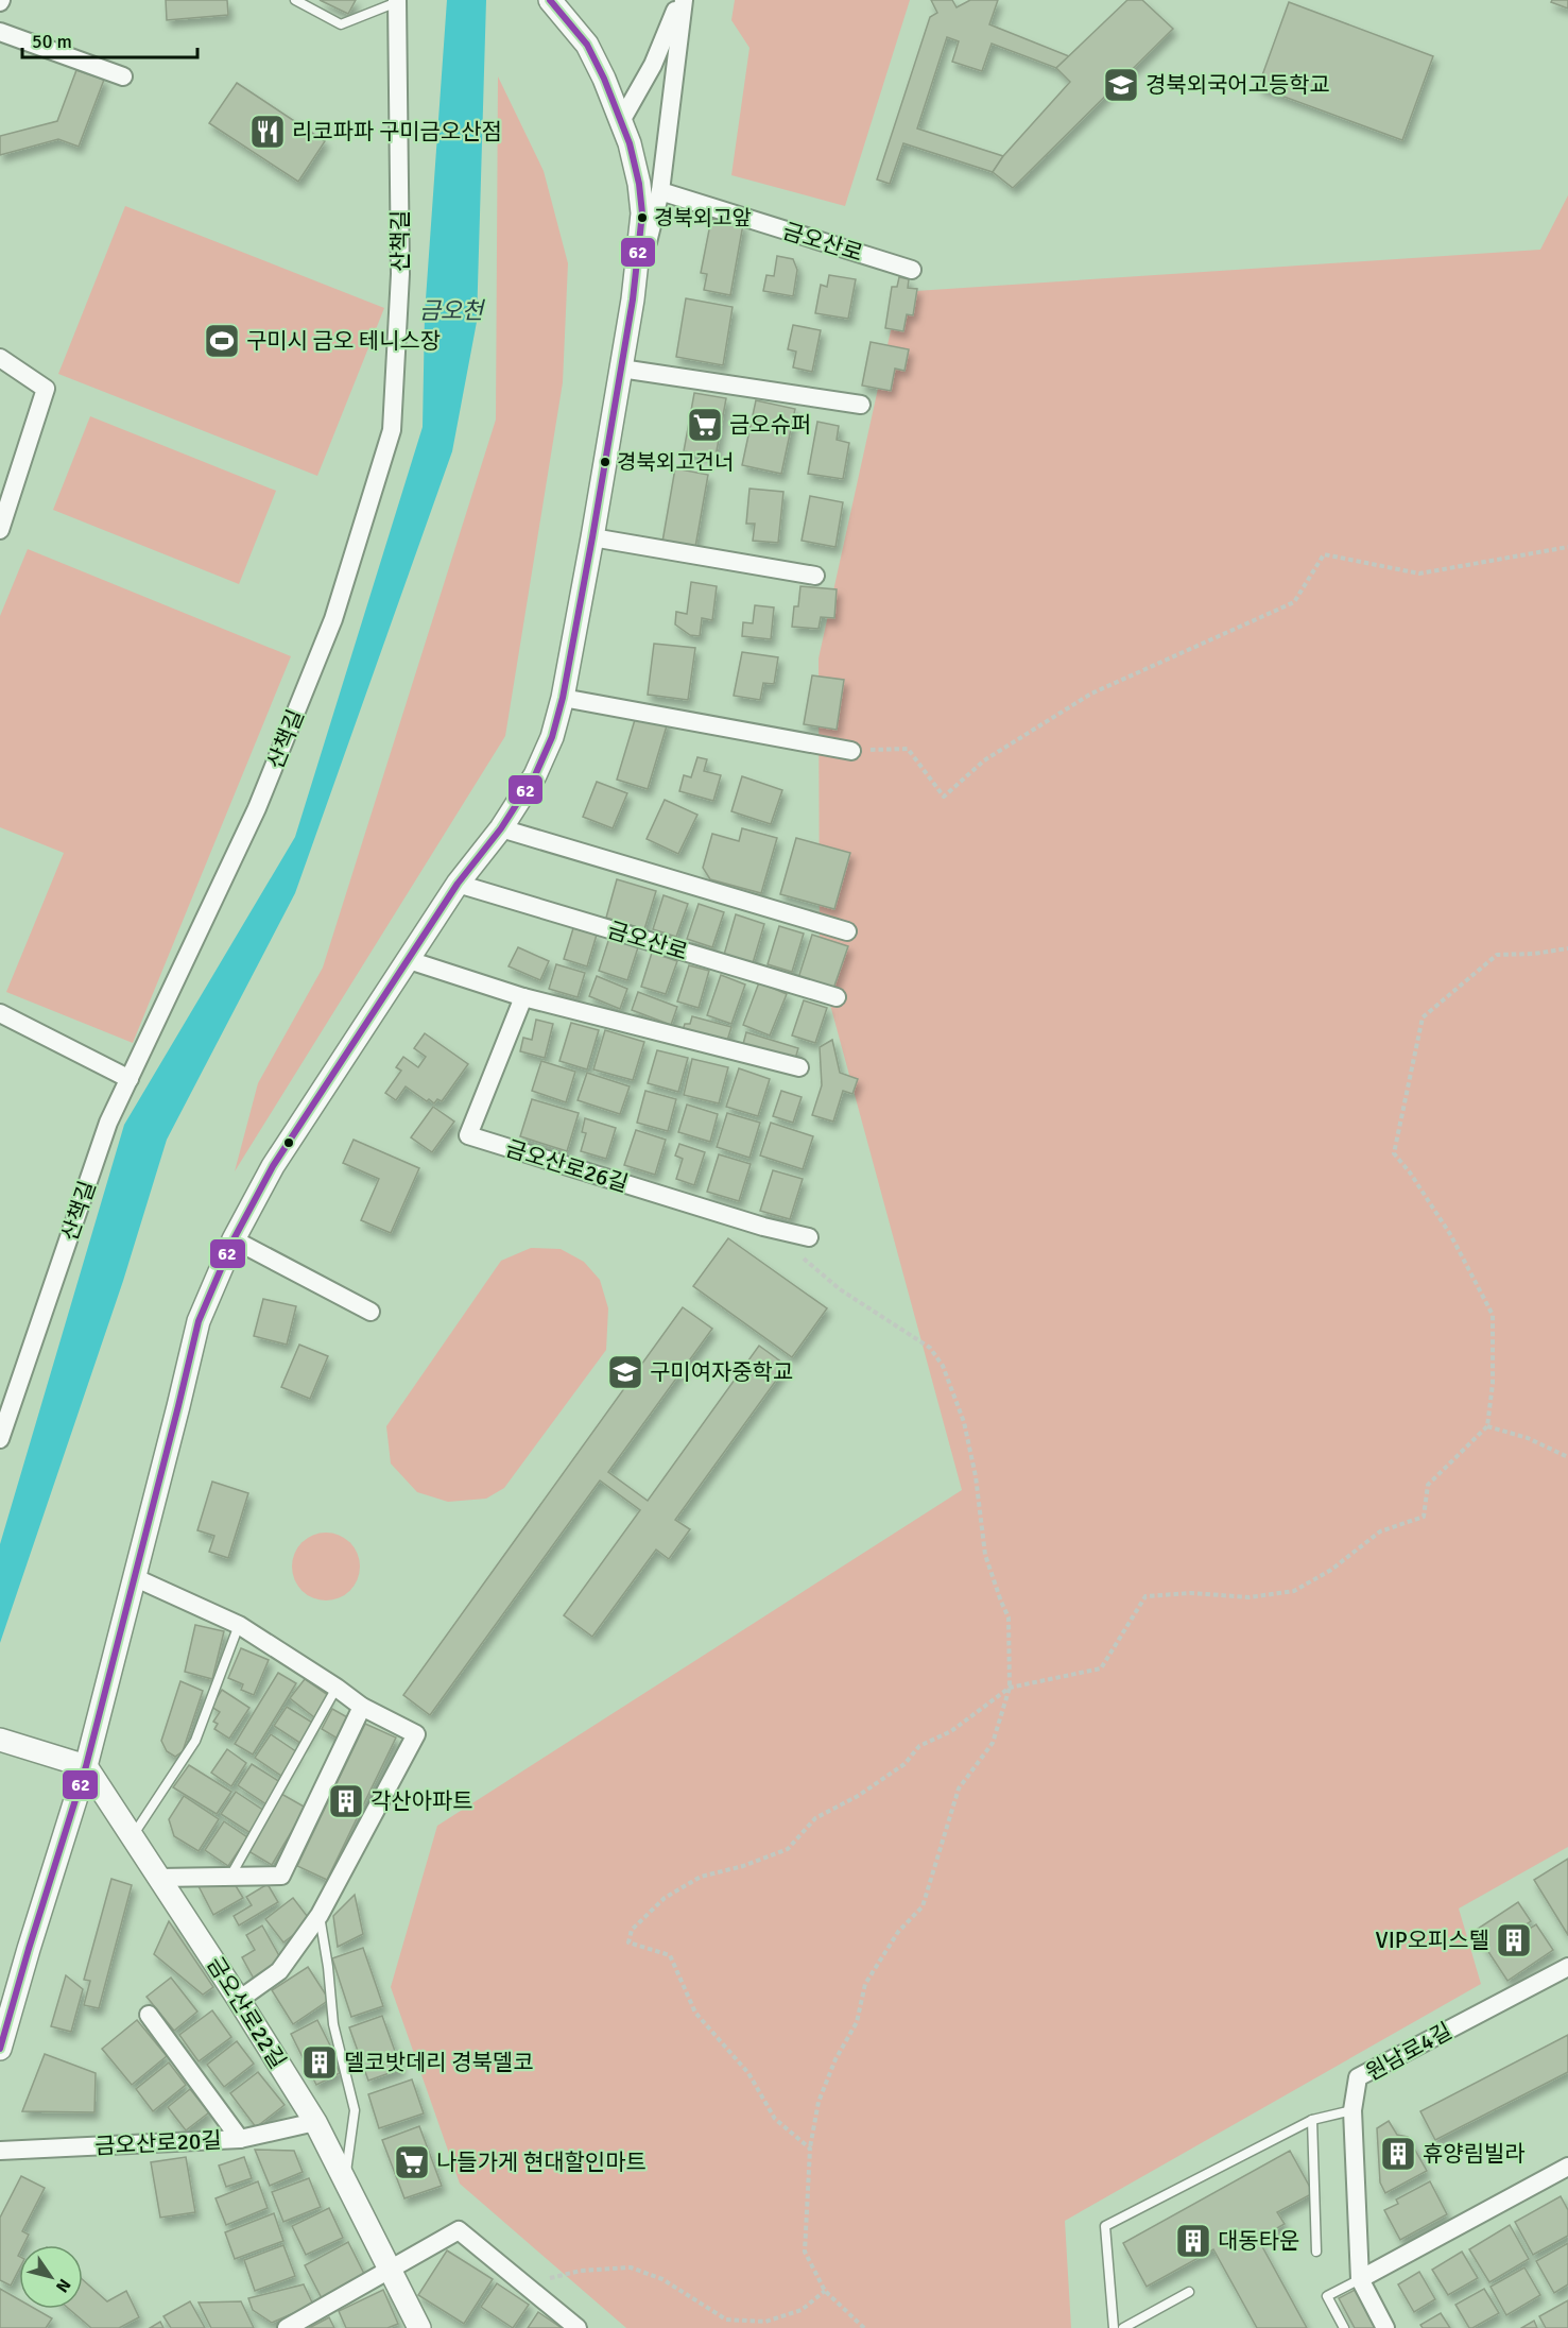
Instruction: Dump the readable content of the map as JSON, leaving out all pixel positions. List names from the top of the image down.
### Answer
{
  "streets": {
    "street": [
      "산책길",
      "금오산로",
      "금오산로26길",
      "금오산로22길",
      "원남로4길",
      "금오산로20길"
    ]
  },
  "crossings": [
    ["금오산로22길", "금오산로20길"]
  ],
  "water": ["금오천"],
  "places": {
    "school or university": ["경북외국어고등학교", "구미여자중학교"],
    "restaurant": ["리코파파 구미금오산점"],
    "other": ["경북외고앞", "경북외고건너"],
    "sports": ["구미시 금오 테니스장"],
    "supermarket": ["금오슈퍼", "나들가게 현대할인마트"],
    "building": [
      "각산아파트",
      "VIP오피스텔",
      "델코밧데리 경북델코",
      "휴양림빌라",
      "대동타운"
    ]
  },
  "lines": ["transit line 62"],
  "scale_bar": "50 m",
  "north": "bottom right"
}
